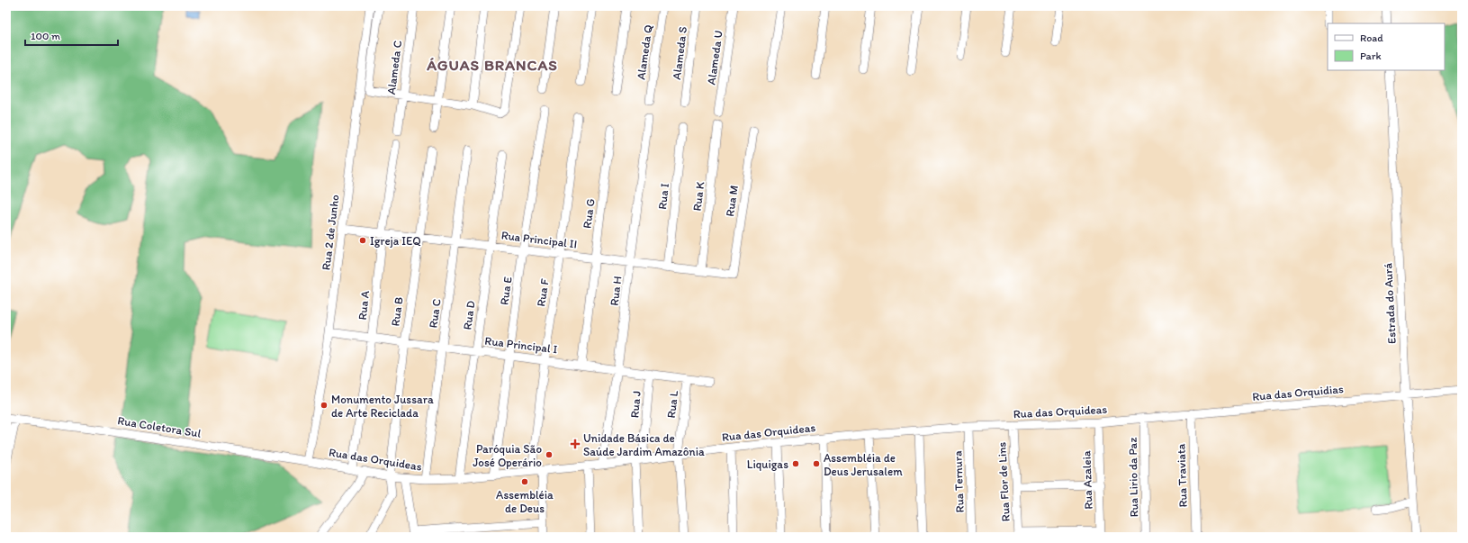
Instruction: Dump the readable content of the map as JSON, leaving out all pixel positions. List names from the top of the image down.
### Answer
{
  "streets": {
    "street": [
      "Alameda Q",
      "Alameda S",
      "Alameda U",
      "Alameda C",
      "Rua I",
      "Rua K",
      "Rua M",
      "Rua G",
      "Rua 2 de Junho",
      "Rua Principal II",
      "Rua E",
      "Rua H",
      "Rua F",
      "Estrada do Aurá",
      "Rua A",
      "Rua B",
      "Rua C",
      "Rua D",
      "Rua Principal I",
      "Rua das Orquidias",
      "Rua J",
      "Rua L",
      "Rua das Orquideas",
      "Rua Coletora Sul",
      "Rua Traviata",
      "Rua Lirio da Paz",
      "Rua Azaleia",
      "Rua Ternura",
      "Rua Flor de Lins"
    ]
  },
  "crossings": [
    ["Rua I", "Rua Principal II"],
    ["Rua K", "Rua Principal II"],
    ["Rua M", "Rua Principal II"],
    ["Rua G", "Rua Principal II"],
    ["Rua G", "Rua Principal I"],
    ["Rua 2 de Junho", "Rua Principal II"],
    ["Rua 2 de Junho", "Rua Principal I"],
    ["Rua 2 de Junho", "Rua das Orquideas"],
    ["Rua 2 de Junho", "Rua Coletora Sul"],
    ["Rua Principal II", "Rua E"],
    ["Rua Principal II", "Rua H"],
    ["Rua Principal II", "Rua F"],
    ["Rua Principal II", "Rua A"],
    ["Rua Principal II", "Rua B"],
    ["Rua Principal II", "Rua C"],
    ["Rua Principal II", "Rua D"],
    ["Rua E", "Rua Principal I"],
    ["Rua E", "Rua das Orquideas"],
    ["Rua H", "Rua Principal I"],
    ["Rua H", "Rua das Orquideas"],
    ["Rua F", "Rua Principal I"],
    ["Rua F", "Rua das Orquideas"],
    ["Estrada do Aurá", "Rua das Orquidias"],
    ["Rua A", "Rua Principal I"],
    ["Rua A", "Rua das Orquideas"],
    ["Rua B", "Rua Principal I"],
    ["Rua B", "Rua das Orquideas"],
    ["Rua C", "Rua Principal I"],
    ["Rua C", "Rua das Orquideas"],
    ["Rua D", "Rua Principal I"],
    ["Rua D", "Rua das Orquideas"],
    ["Rua Principal I", "Rua J"],
    ["Rua Principal I", "Rua L"],
    ["Rua das Orquidias", "Rua das Orquideas"],
    ["Rua das Orquidias", "Rua Traviata"],
    ["Rua J", "Rua das Orquideas"],
    ["Rua L", "Rua das Orquideas"],
    ["Rua das Orquideas", "Rua Coletora Sul"],
    ["Rua das Orquideas", "Rua Traviata"],
    ["Rua das Orquideas", "Rua Lirio da Paz"],
    ["Rua das Orquideas", "Rua Azaleia"],
    ["Rua das Orquideas", "Rua Ternura"],
    ["Rua das Orquideas", "Rua Flor de Lins"]
  ],
  "districts": ["ÁGUAS BRANCAS"],
  "places": {
    "other": [
      "Igreja IEQ",
      "Monumento Jussara de Arte Reciclada",
      "Paróquia São José Operário",
      "Liquigas",
      "Assembléia de Deus Jerusalem",
      "Assembléia de Deus"
    ],
    "health": ["Unidade Básica de Saúde Jardim Amazônia"]
  },
  "legend": ["Road", "Park"],
  "scale_bar": "100 m"
}
